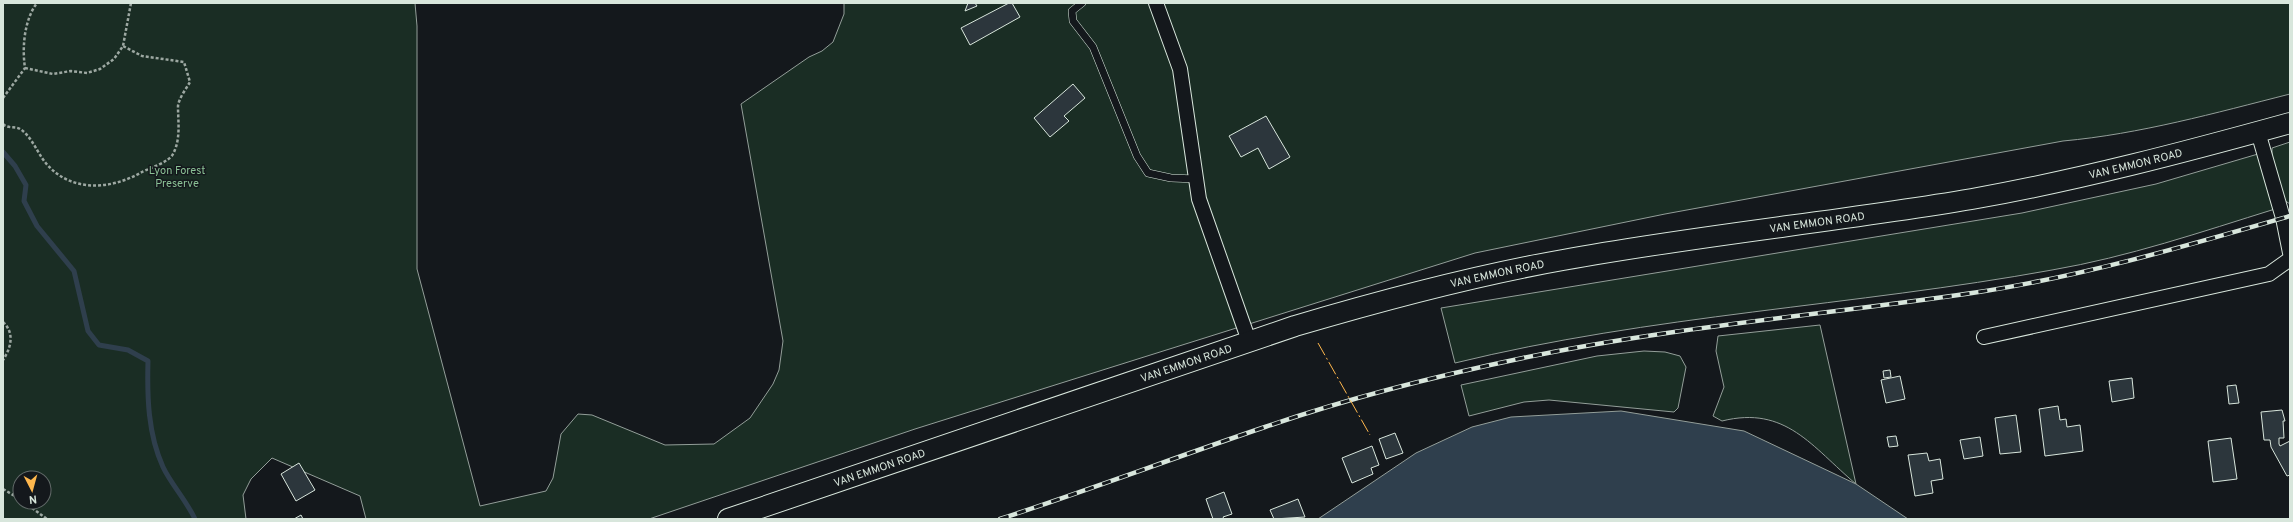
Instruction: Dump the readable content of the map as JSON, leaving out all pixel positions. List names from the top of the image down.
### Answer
{
  "streets": {
    "street": ["VAN EMMON ROAD"]
  },
  "parks": ["Lyon Forest Preserve"],
  "north": "bottom"
}
